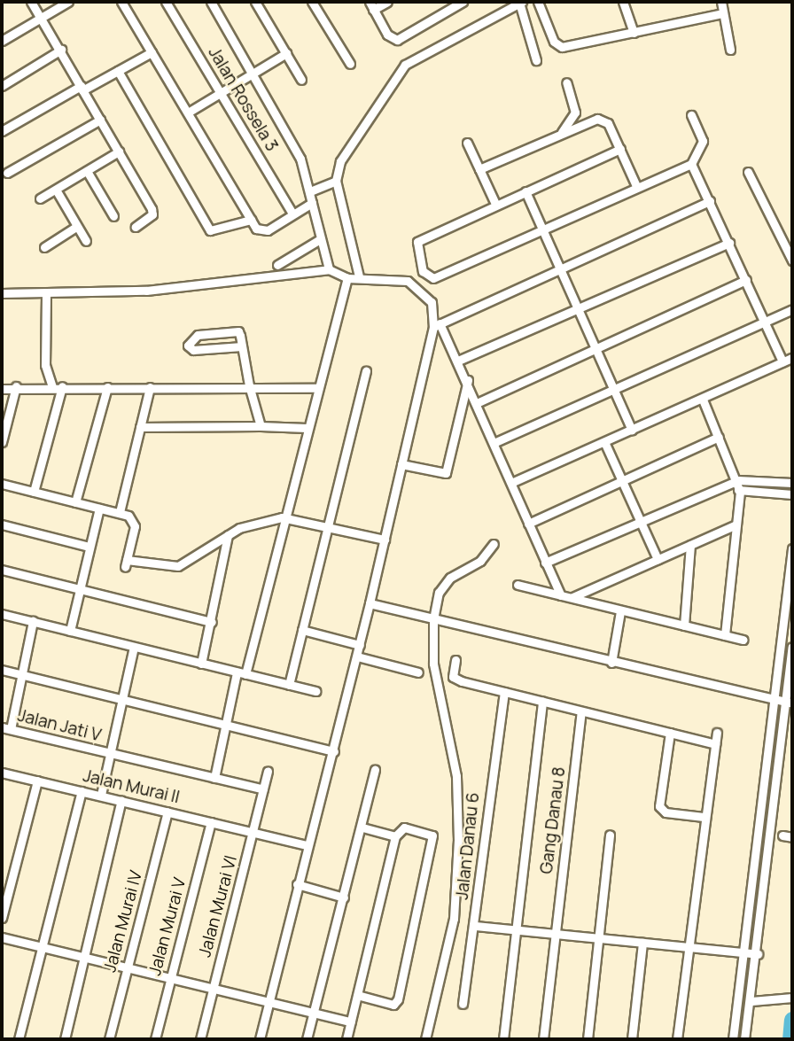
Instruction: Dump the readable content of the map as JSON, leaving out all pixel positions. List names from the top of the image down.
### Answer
{
  "streets": {
    "street": [
      "Jalan Rossela 3",
      "Jalan Jati V",
      "Jalan Murai II",
      "Gang Danau 8",
      "Jalan Danau 6",
      "Jalan Murai VI",
      "Jalan Murai IV",
      "Jalan Murai V"
    ]
  },
  "crossings": [
    ["Jalan Jati V", "Jalan Murai VI"],
    ["Jalan Murai II", "Jalan Murai VI"],
    ["Jalan Murai II", "Jalan Murai IV"],
    ["Jalan Murai II", "Jalan Murai V"]
  ]
}
